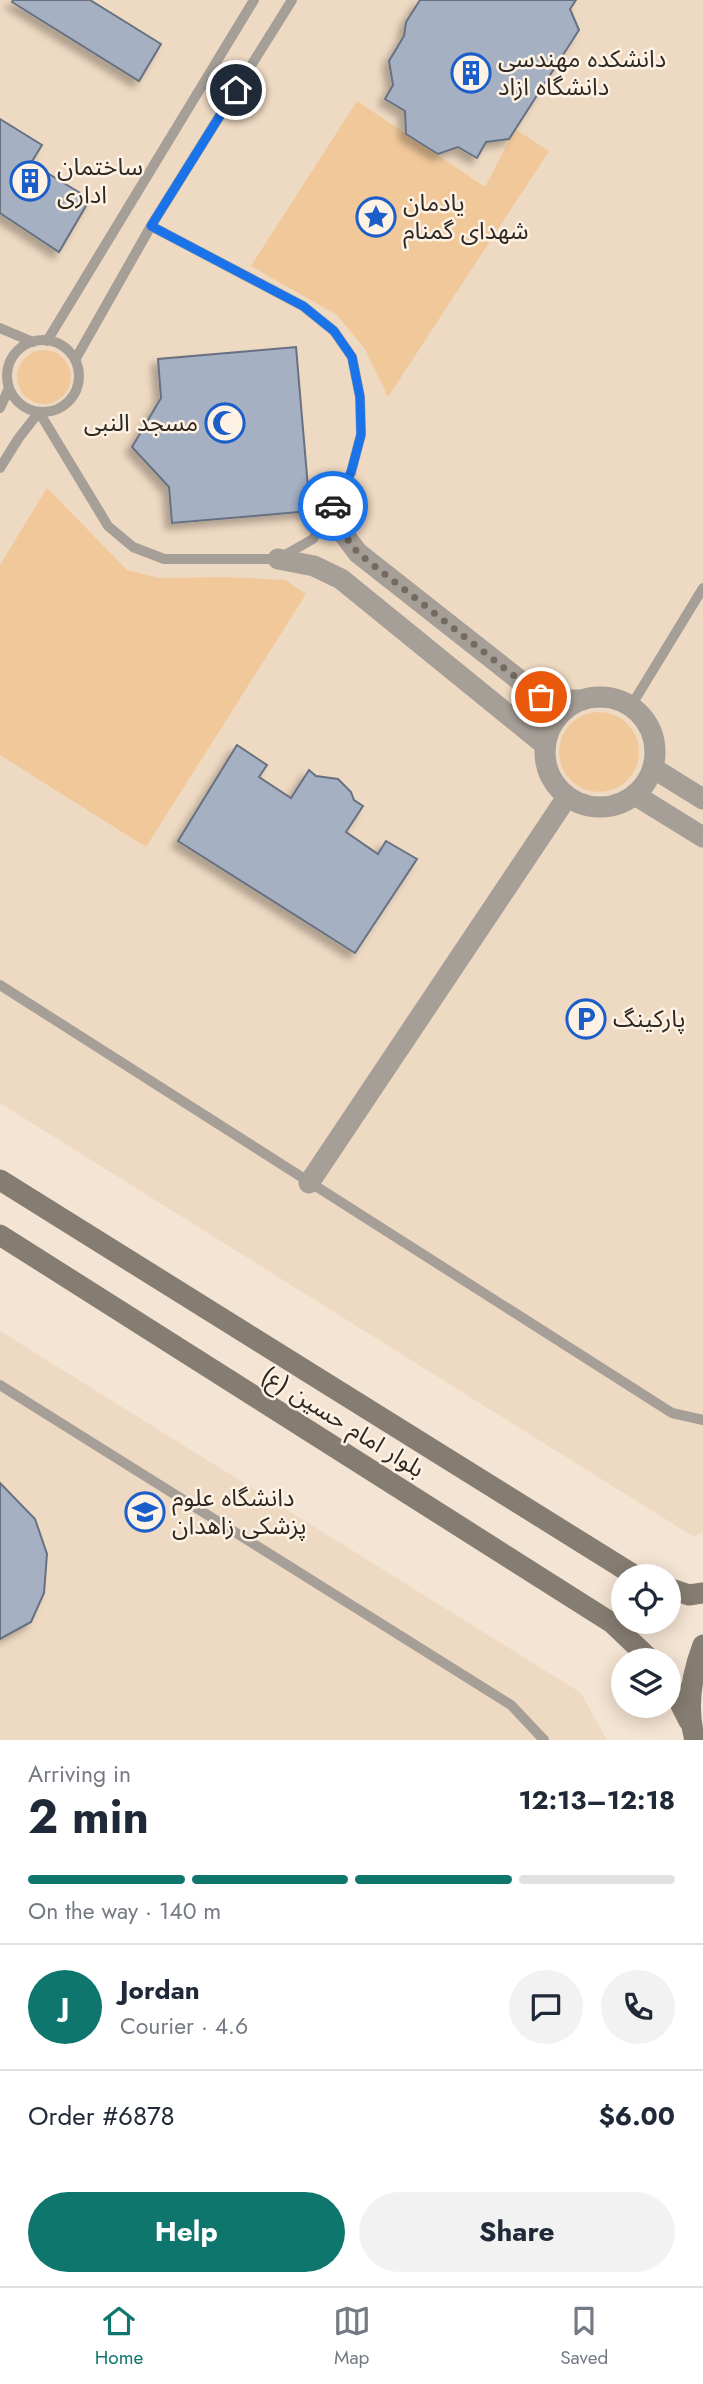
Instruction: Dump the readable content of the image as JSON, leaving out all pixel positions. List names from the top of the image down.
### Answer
{
  "streets": {
    "main road": ["بلوار امام حسین (ع)"]
  },
  "places": {
    "building": ["دانشکده مهندسی دانشگاه ازاد", "ساختمان اداری"],
    "place": ["یادمان شهدای گمنام"],
    "mosque": ["مسجد النبی"],
    "parking": ["پارکینگ"],
    "school or university": ["دانشگاه علوم پزشکی زاهدان"]
  },
  "page": {
    "heading": ["2 min", "Arriving in", "12:13–12:18"],
    "panel": [
      "Jordan",
      "Courier · 4.6",
      "Order #6878",
      "$6.00"
    ],
    "bar": "On the way · 140 m",
    "round": "J",
    "buttons": ["Help", "Share"],
    "tabs": ["Home", "Map", "Saved"]
  }
}
